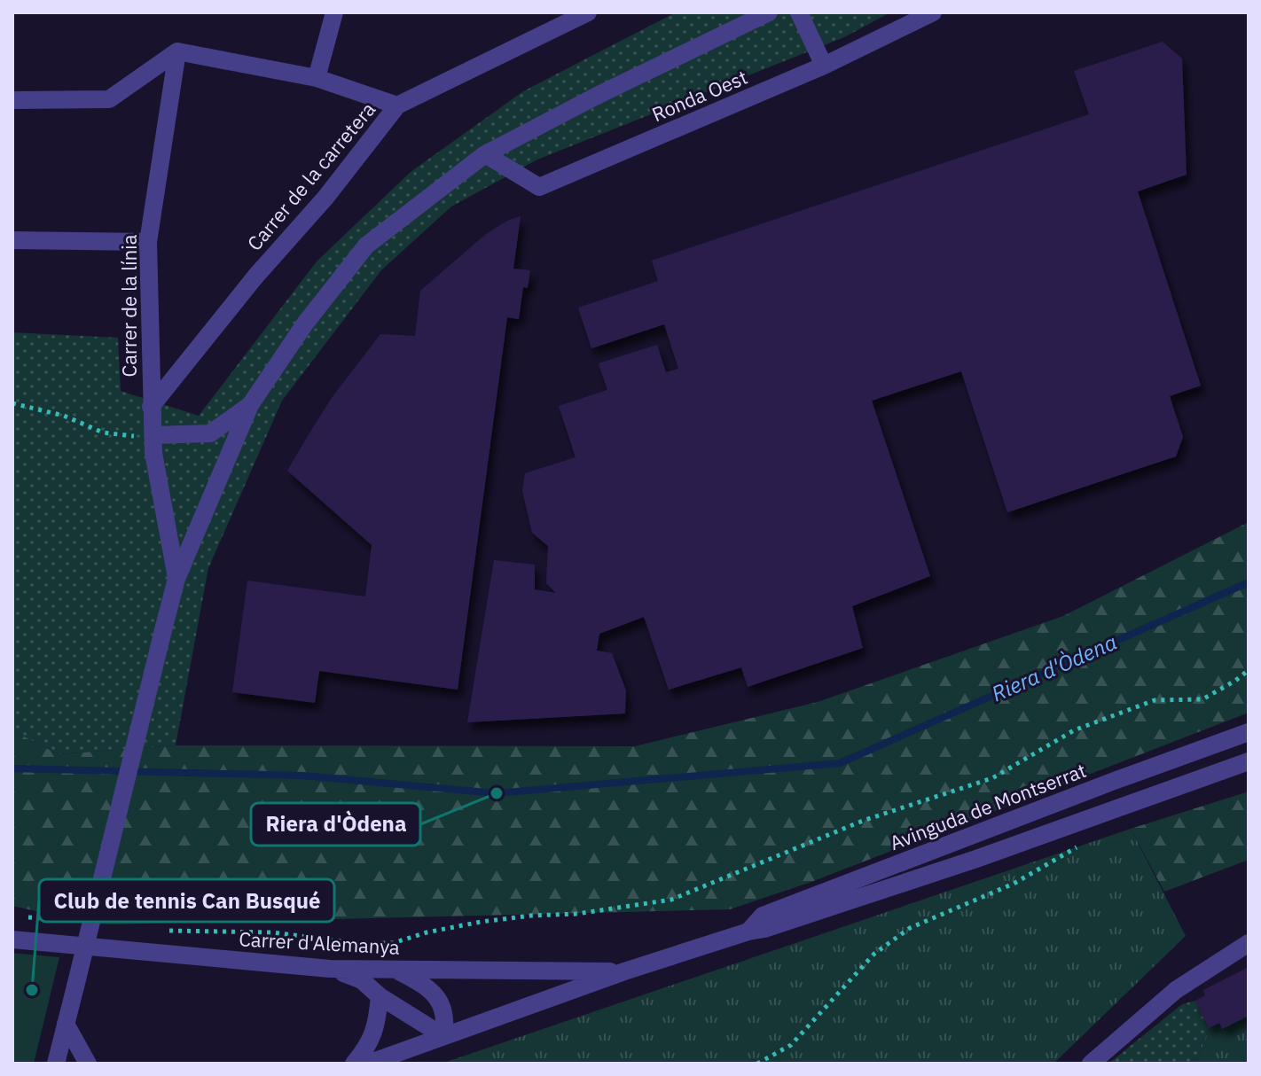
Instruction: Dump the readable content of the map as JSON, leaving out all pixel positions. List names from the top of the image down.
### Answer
{
  "streets": {
    "street": [
      "Ronda Oest",
      "Carrer de la carretera",
      "Carrer de la línia",
      "Avinguda de Montserrat",
      "Carrer d'Alemanya"
    ]
  },
  "crossings": [
    ["Carrer de la carretera", "Carrer de la línia"],
    ["Avinguda de Montserrat", "Carrer d'Alemanya"]
  ],
  "water": ["Riera d'Òdena"],
  "places": ["Riera d'Òdena", "Club de tennis Can Busqué"]
}
